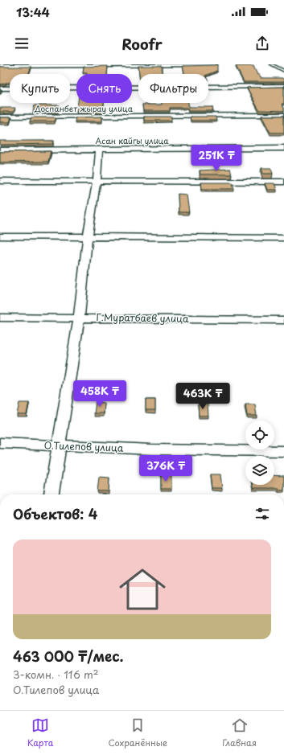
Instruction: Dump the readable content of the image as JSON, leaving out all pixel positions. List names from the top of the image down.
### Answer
{
  "streets": {
    "street": [
      "Доспанбет жырау улица",
      "Асан кайгы улица",
      "Г.Муратбаев улица",
      "О.Тилепов улица"
    ]
  },
  "page": {
    "status": "13:44",
    "header": "Roofr",
    "chip": ["Купить", "Снять", "Фильтры"],
    "price": [
      "251K ₸",
      "458K ₸",
      "463K ₸",
      "376K ₸"
    ],
    "heading": "Объектов: 4",
    "list": [
      {
        "name": "463 000 ₸/мес.",
        "note": "3-комн. · 116 m² · О.Тилепов улица"
      }
    ],
    "tabs": ["Карта", "Сохранённые", "Главная"]
  }
}
